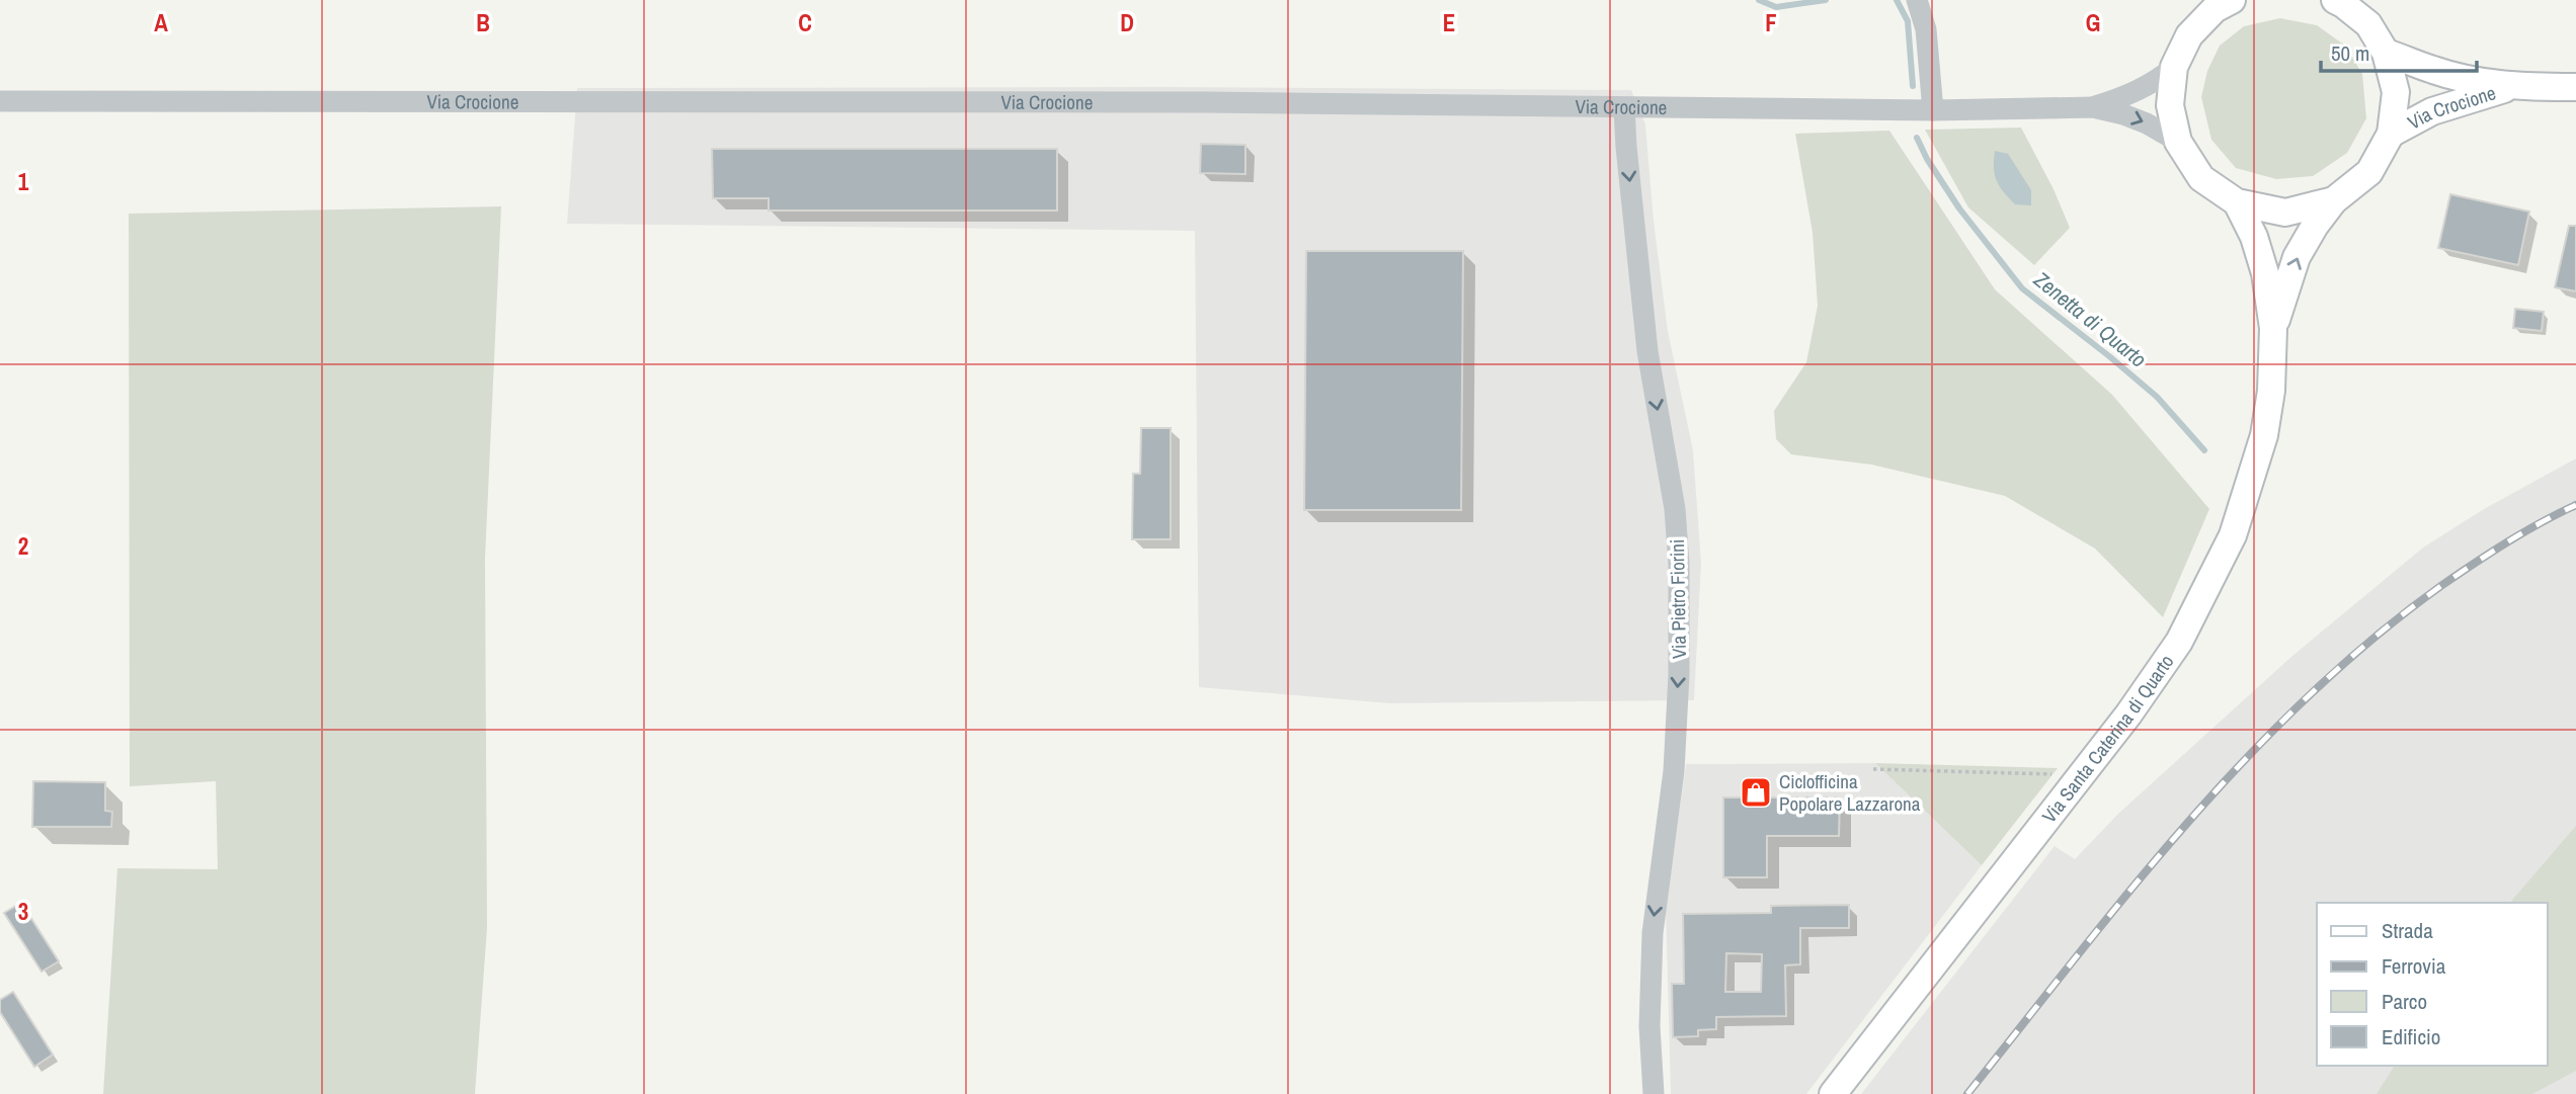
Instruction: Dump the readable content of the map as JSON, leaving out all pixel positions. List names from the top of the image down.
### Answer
{
  "streets": {
    "main road": ["Via Crocione", "Via Santa Caterina di Quarto"],
    "street": ["Via Pietro Fiorini"]
  },
  "crossings": [
    ["Via Crocione", "Via Pietro Fiorini"]
  ],
  "one_way": ["Via Pietro Fiorini"],
  "water": ["Zenetta di Quarto"],
  "places": {
    "shop": ["Ciclofficina Popolare Lazzarona"]
  },
  "legend": [
    "Strada",
    "Ferrovia",
    "Parco",
    "Edificio"
  ],
  "scale_bar": "50 m",
  "grid": {
    "columns": [
      "A",
      "B",
      "C",
      "D",
      "E",
      "F",
      "G"
    ],
    "rows": ["1", "2", "3"]
  }
}
